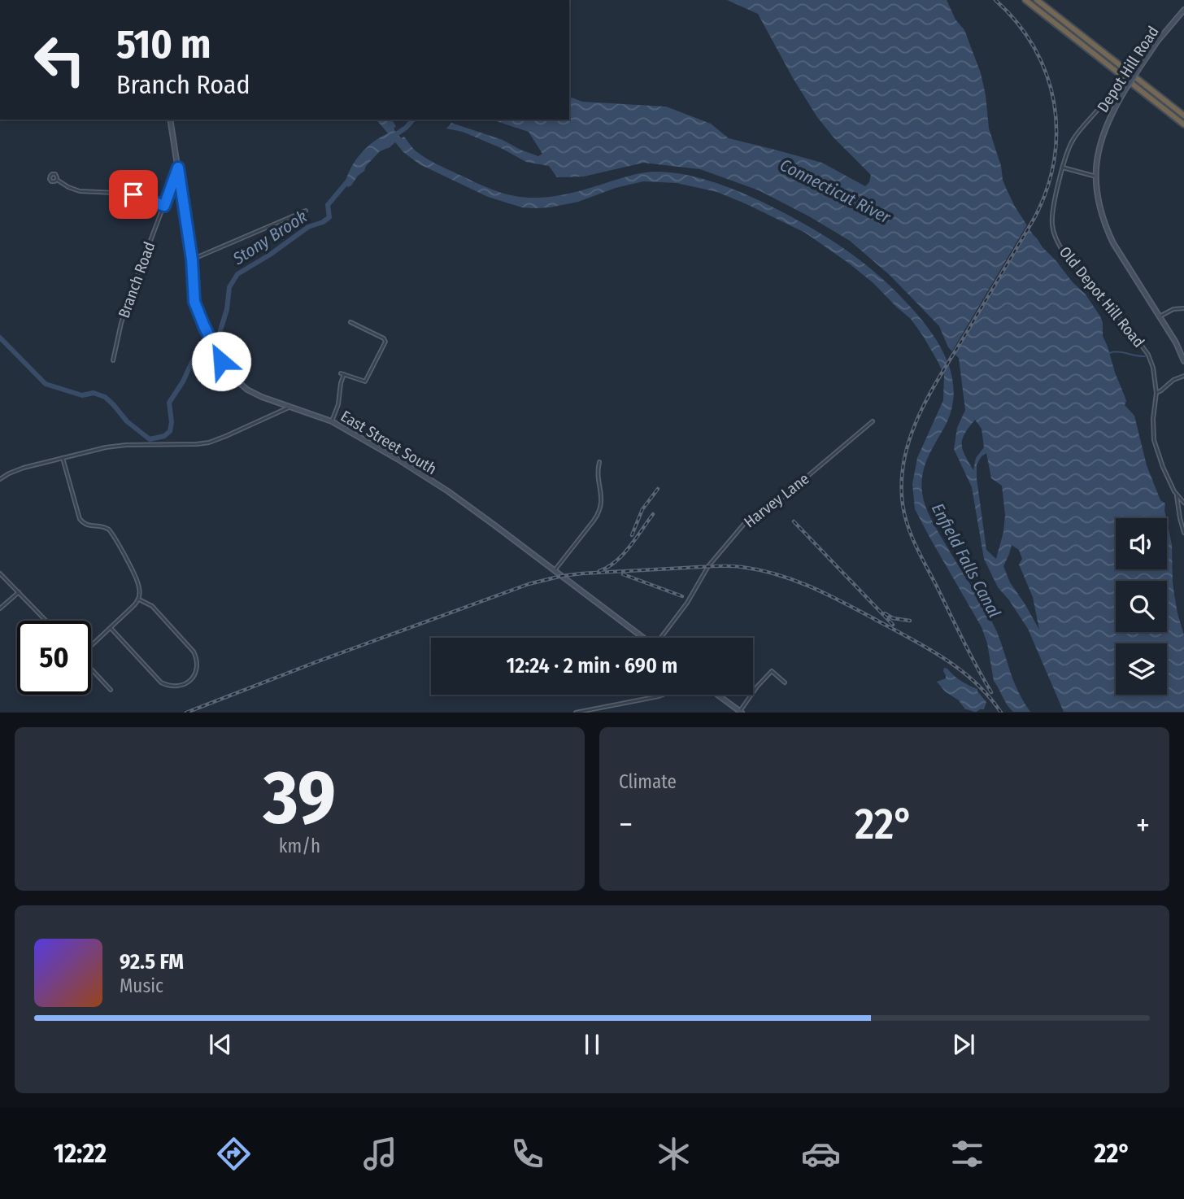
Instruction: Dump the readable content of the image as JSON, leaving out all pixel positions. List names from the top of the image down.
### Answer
{
  "streets": {
    "main road": ["Depot Hill Road", "East Street South"],
    "street": ["Branch Road", "Old Depot Hill Road", "Harvey Lane"]
  },
  "crossings": [
    ["Branch Road", "East Street South"]
  ],
  "water": ["Connecticut River", "Stony Brook", "Enfield Falls Canal"],
  "page": {
    "turn": ["510 m", "Branch Road"],
    "limit": "50",
    "trip": "12:24 · 2 min · 690 m",
    "tile": [
      ["39", "km/h"],
      "Climate"
    ],
    "heat": ["−", "22°", "+"],
    "song": ["92.5 FM", "Music"],
    "tabs": ["12:22", "22°"]
  }
}
